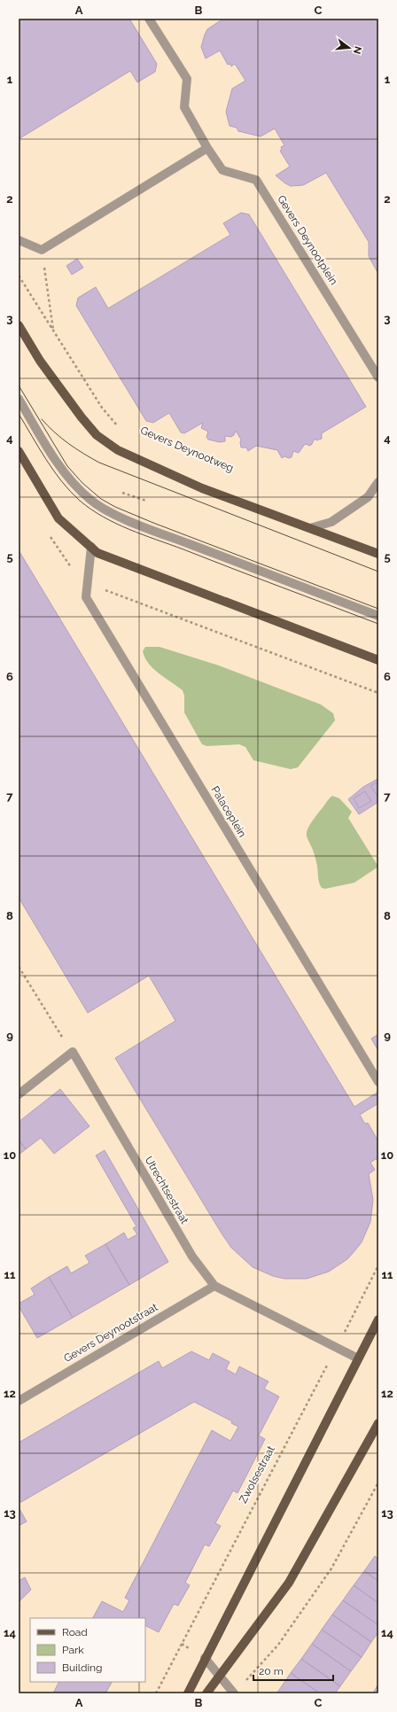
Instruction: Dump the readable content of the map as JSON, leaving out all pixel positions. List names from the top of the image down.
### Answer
{
  "streets": {
    "street": [
      "Gevers Deynootplein",
      "Palaceplein",
      "Utrechtsestraat",
      "Gevers Deynootstraat"
    ],
    "path": ["Zwolsestraat"]
  },
  "crossings": [
    ["Utrechtsestraat", "Gevers Deynootstraat"],
    ["Utrechtsestraat", "Zwolsestraat"]
  ],
  "legend": ["Road", "Park", "Building"],
  "scale_bar": "20 m",
  "north": "right",
  "grid": {
    "columns": ["A", "B", "C"],
    "rows": [
      "1",
      "2",
      "3",
      "4",
      "5",
      "6",
      "7",
      "8",
      "9",
      "10",
      "11",
      "12",
      "13",
      "14"
    ]
  }
}
